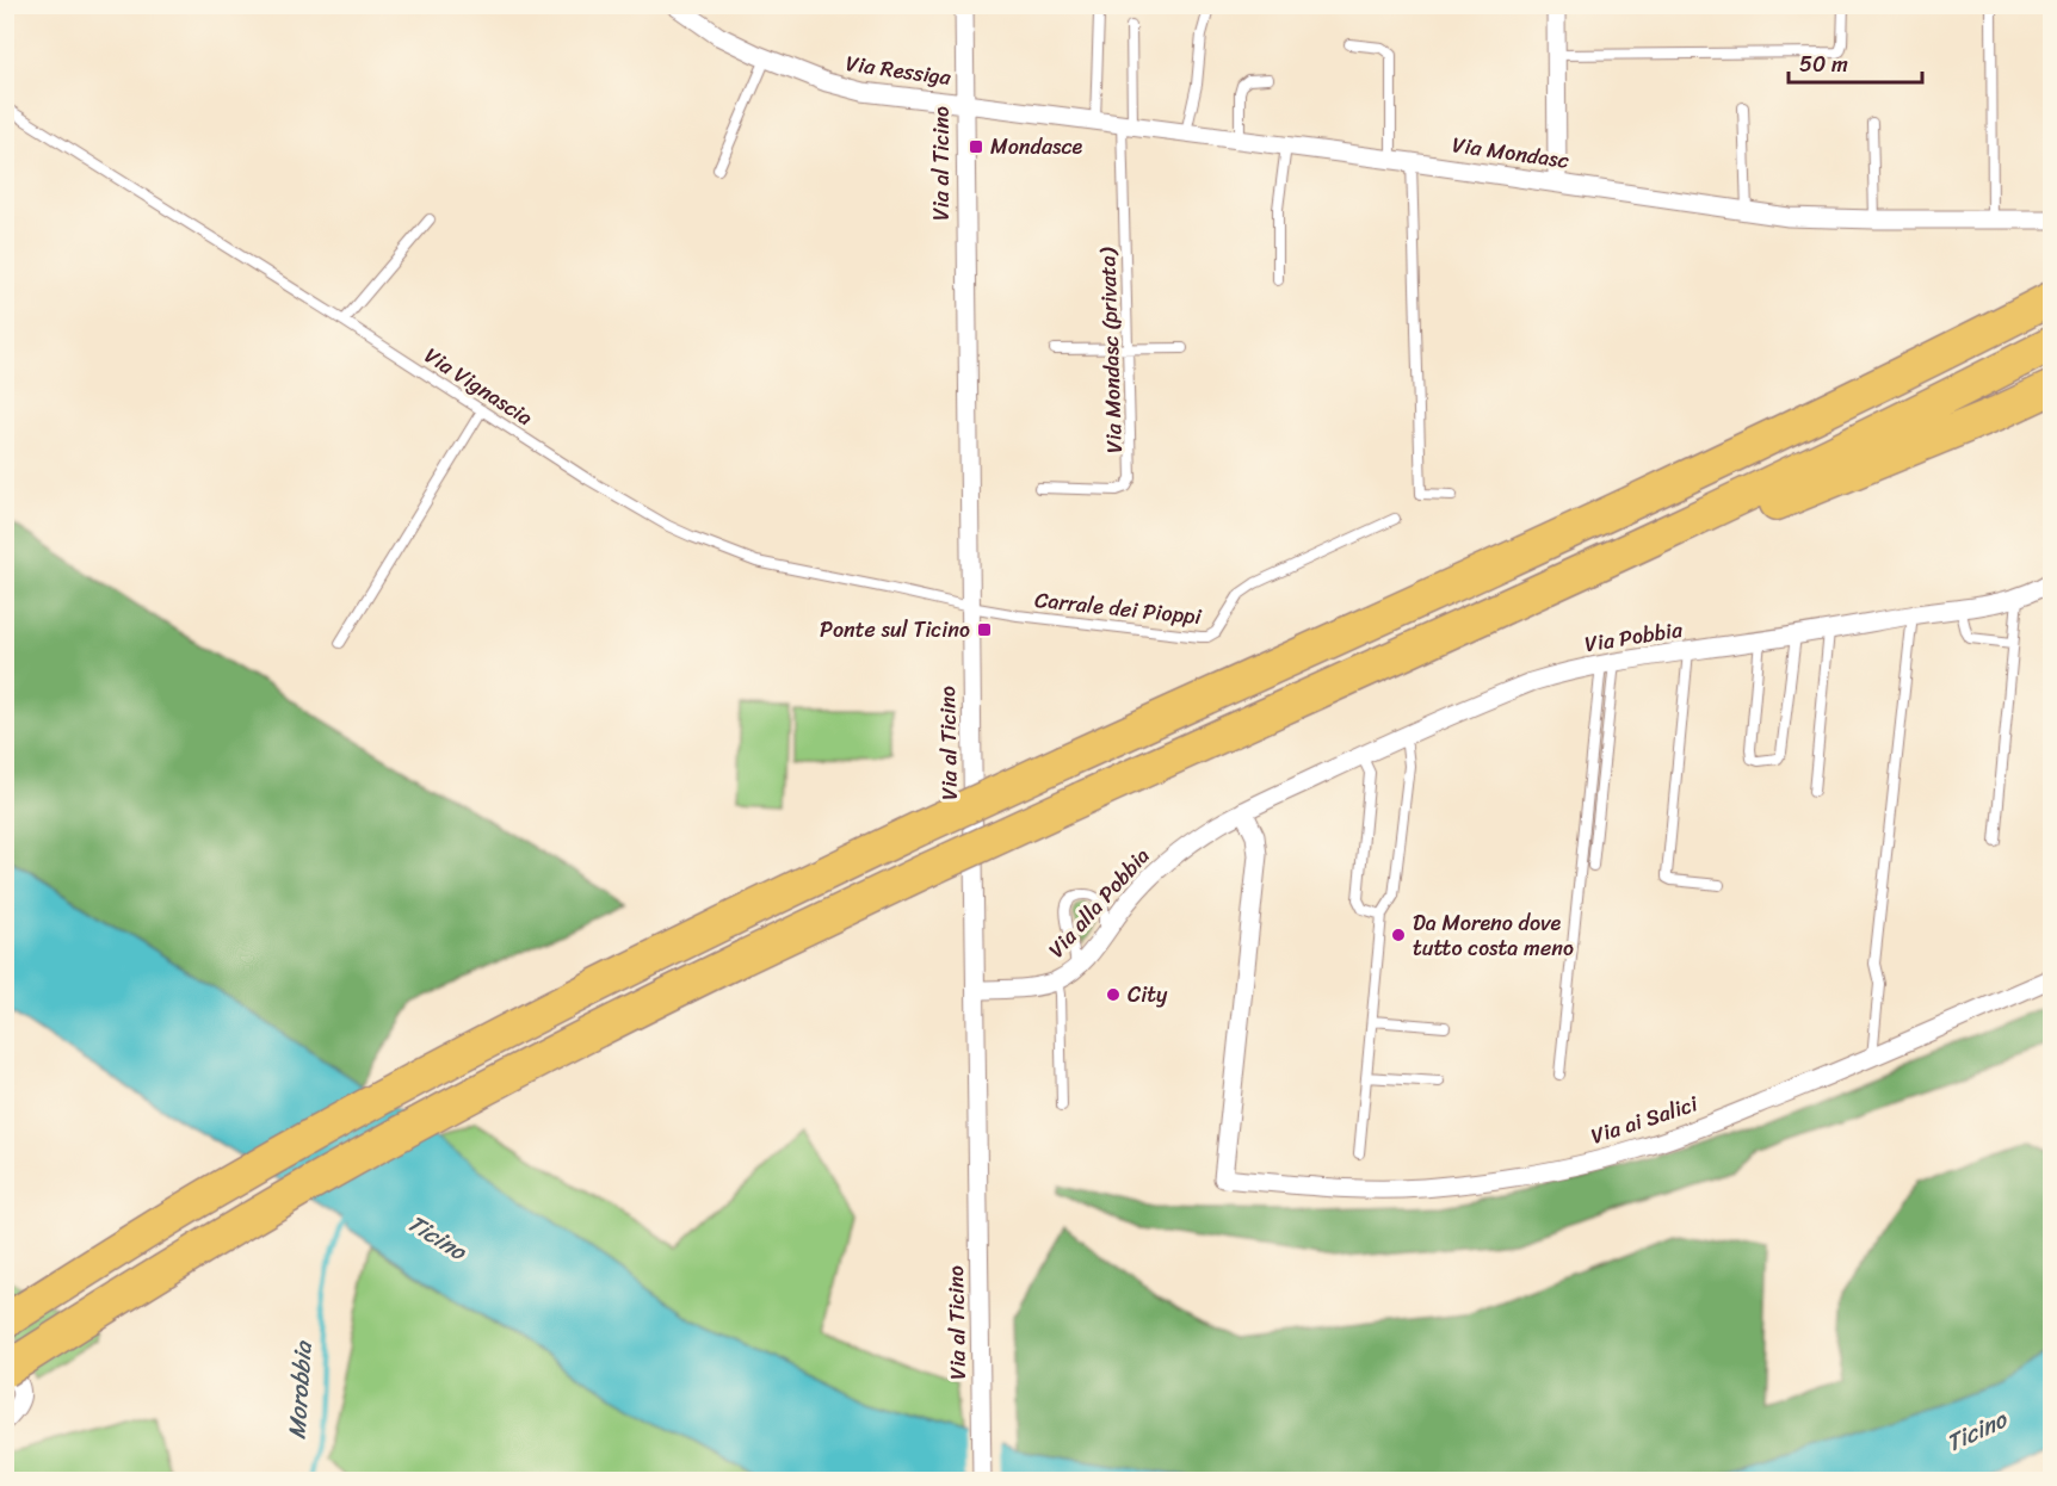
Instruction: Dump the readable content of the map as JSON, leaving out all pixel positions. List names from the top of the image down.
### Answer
{
  "streets": {
    "street": [
      "Via Ressiga",
      "Via Mondasc",
      "Via al Ticino",
      "Via Pobbia",
      "Via alla Pobbia",
      "Via ai Salici"
    ],
    "lane": ["Via Mondasc (privata)", "Via Vignascia", "Carrale dei Pioppi"]
  },
  "crossings": [
    ["Via Ressiga", "Via Mondasc"],
    ["Via Ressiga", "Via al Ticino"],
    ["Via Mondasc", "Via al Ticino"],
    ["Via Mondasc", "Via Mondasc (privata)"],
    ["Via al Ticino", "Via Vignascia"],
    ["Via al Ticino", "Carrale dei Pioppi"],
    ["Via al Ticino", "Via alla Pobbia"],
    ["Via Vignascia", "Carrale dei Pioppi"],
    ["Via Pobbia", "Via alla Pobbia"],
    ["Via Pobbia", "Via ai Salici"],
    ["Via alla Pobbia", "Via ai Salici"]
  ],
  "water": ["Ticino", "Morobbia"],
  "places": {
    "transit": ["Mondasce", "Ponte sul Ticino"],
    "other": ["Da Moreno dove tutto costa meno", "City"]
  },
  "scale_bar": "50 m"
}
